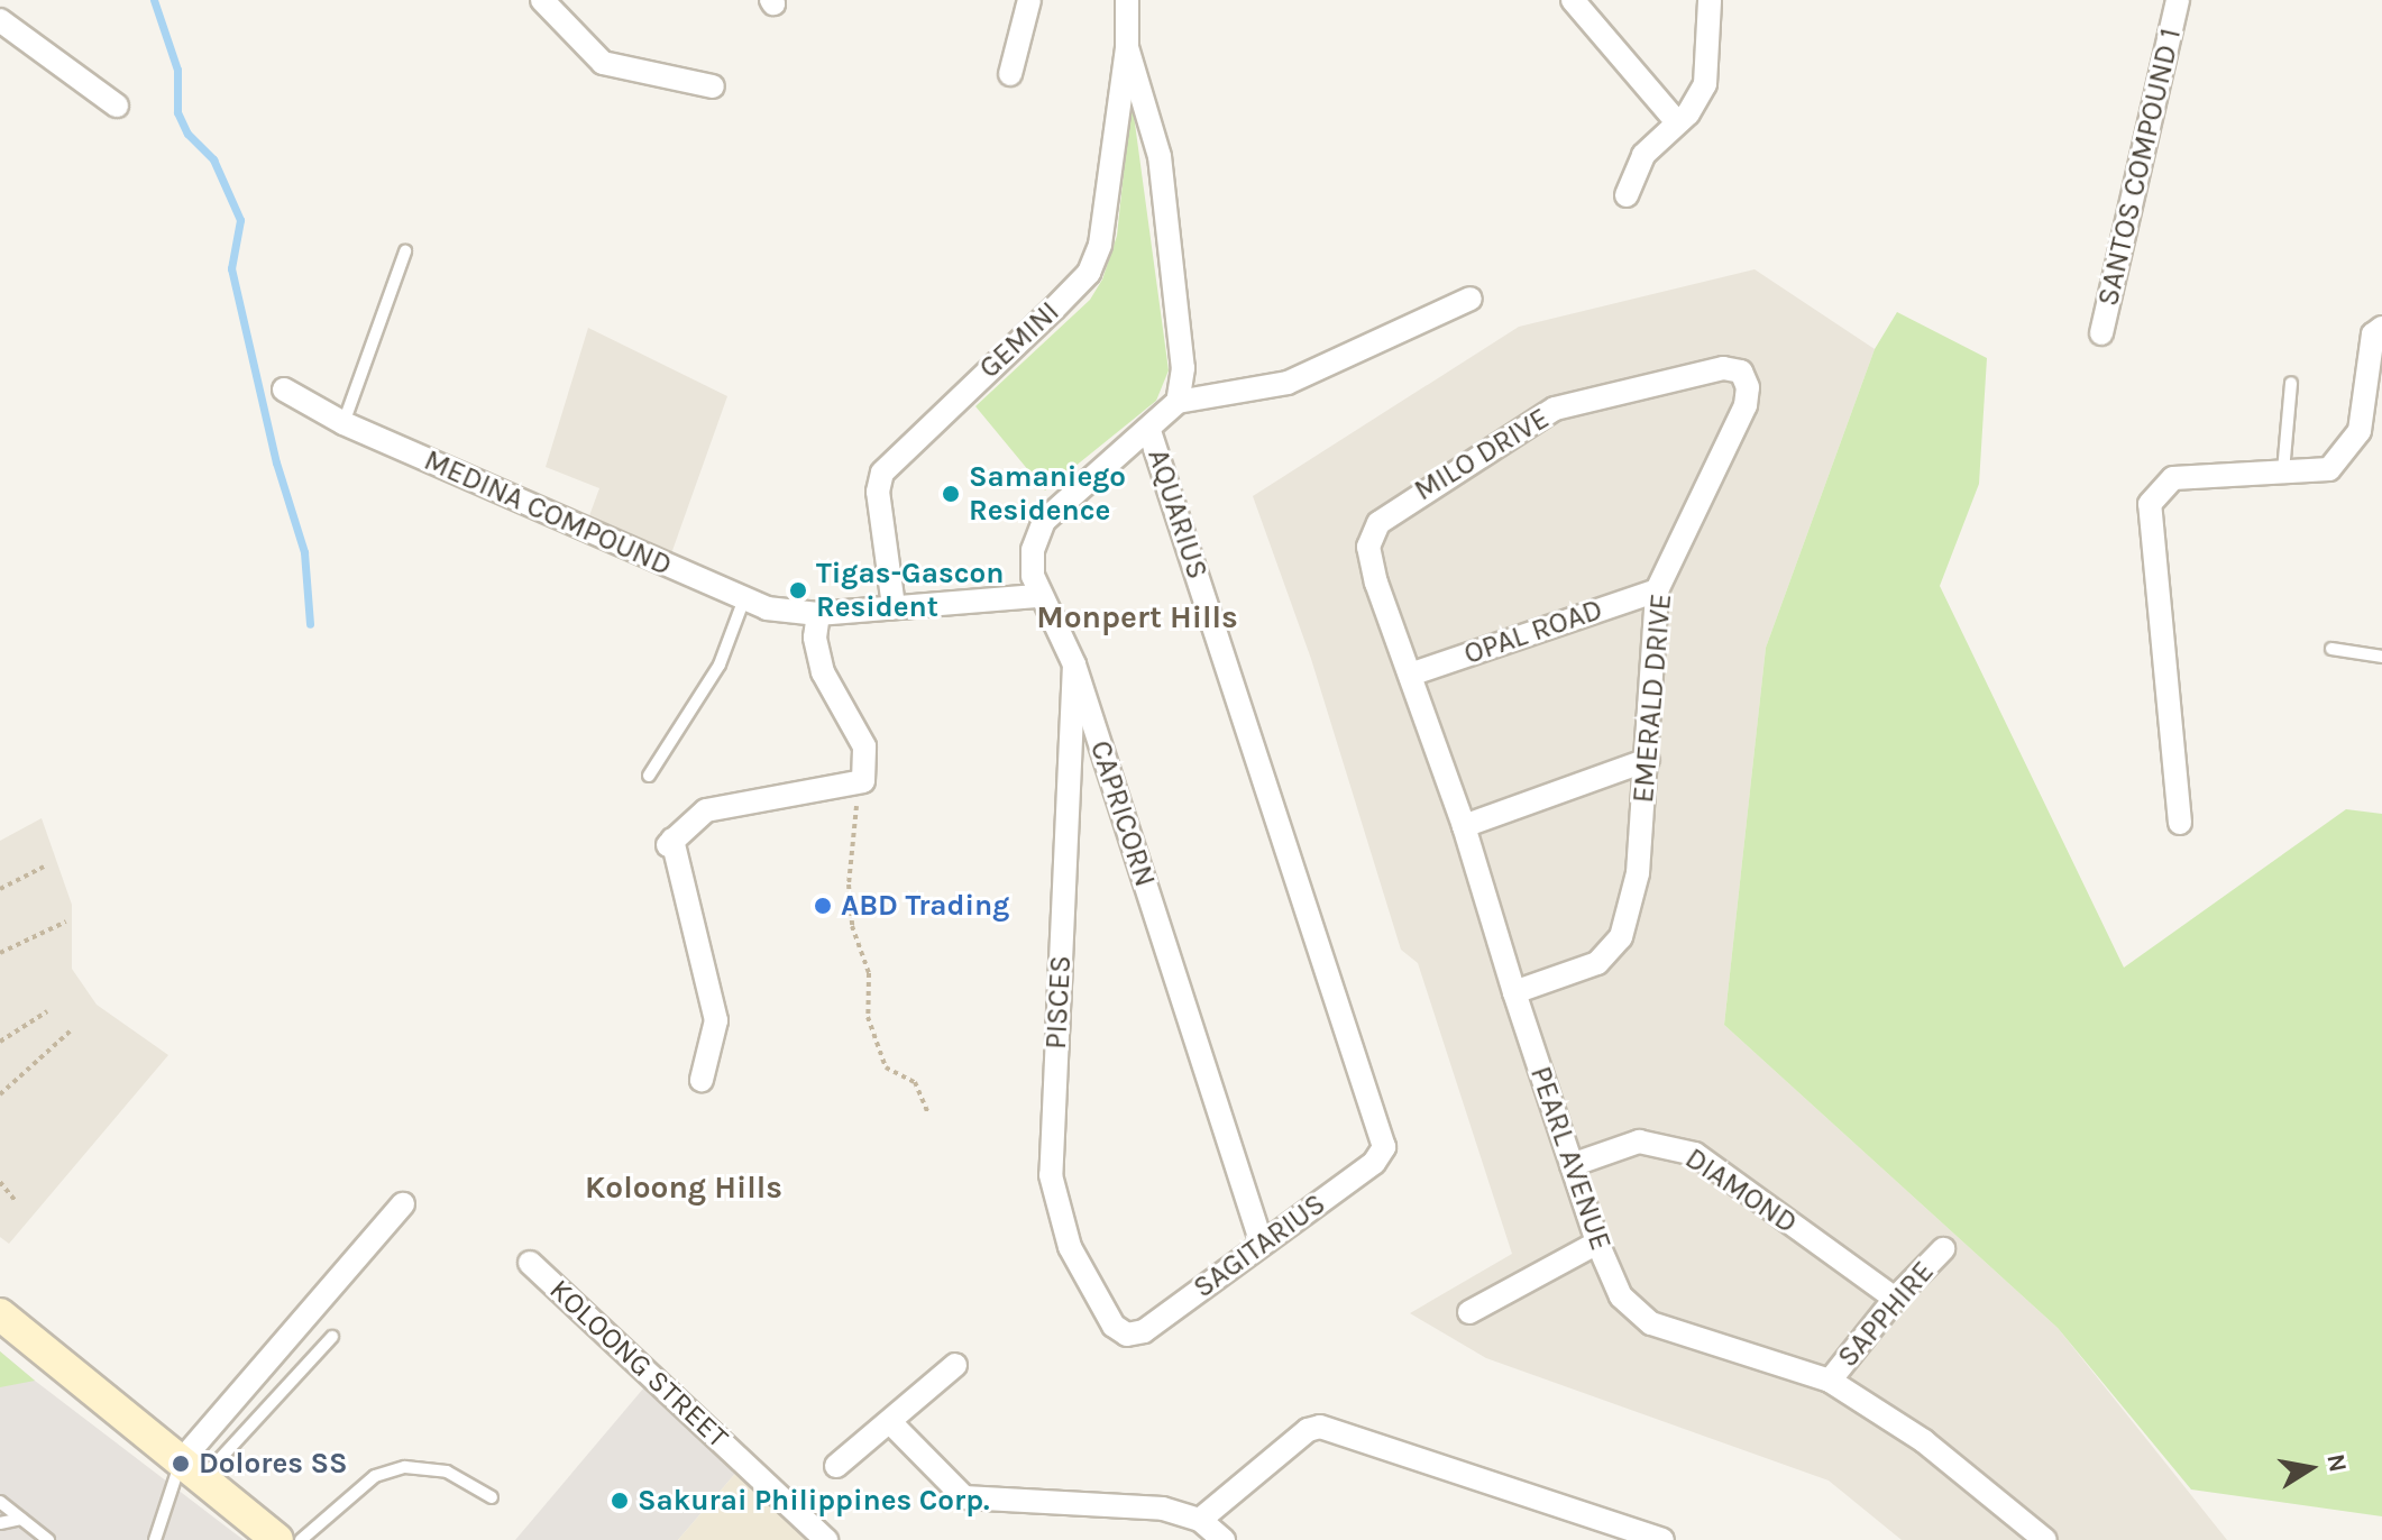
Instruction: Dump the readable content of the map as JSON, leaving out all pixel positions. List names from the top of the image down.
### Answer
{
  "streets": {
    "street": [
      "SANTOS COMPOUND 1",
      "GEMINI",
      "MILO DRIVE",
      "MEDINA COMPOUND",
      "AQUARIUS",
      "OPAL ROAD",
      "EMERALD DRIVE",
      "CAPRICORN",
      "PISCES",
      "PEARL AVENUE",
      "DIAMOND",
      "SAGITARIUS",
      "SAPPHIRE",
      "KOLOONG STREET"
    ]
  },
  "crossings": [
    ["GEMINI", "AQUARIUS"],
    ["MILO DRIVE", "EMERALD DRIVE"],
    ["MILO DRIVE", "PEARL AVENUE"],
    ["AQUARIUS", "CAPRICORN"],
    ["AQUARIUS", "SAGITARIUS"],
    ["OPAL ROAD", "EMERALD DRIVE"],
    ["OPAL ROAD", "PEARL AVENUE"],
    ["EMERALD DRIVE", "PEARL AVENUE"],
    ["CAPRICORN", "PISCES"],
    ["CAPRICORN", "SAGITARIUS"],
    ["PISCES", "SAGITARIUS"],
    ["PEARL AVENUE", "DIAMOND"],
    ["PEARL AVENUE", "SAPPHIRE"],
    ["DIAMOND", "SAPPHIRE"]
  ],
  "districts": ["Monpert Hills", "Koloong Hills"],
  "places": [
    "Samaniego Residence",
    "Tigas-Gascon Resident",
    "ABD Trading",
    "Dolores SS",
    "Sakurai Philippines Corp."
  ],
  "north": "right"
}
